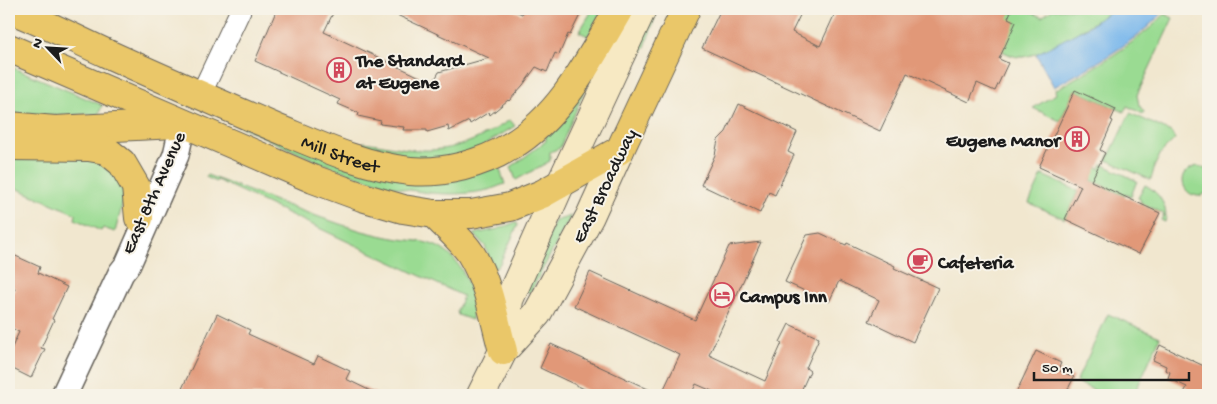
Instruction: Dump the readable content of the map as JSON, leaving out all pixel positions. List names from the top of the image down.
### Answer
{
  "streets": {
    "main road": ["Mill Street", "East Broadway"],
    "street": ["East 8th Avenue"]
  },
  "crossings": [
    ["Mill Street", "East Broadway"],
    ["Mill Street", "East 8th Avenue"]
  ],
  "places": {
    "building": ["The Standard at Eugene", "Eugene Manor"],
    "cafe": ["Cafeteria"],
    "hotel": ["Campus Inn"]
  },
  "scale_bar": "50 m",
  "north": "top left"
}
